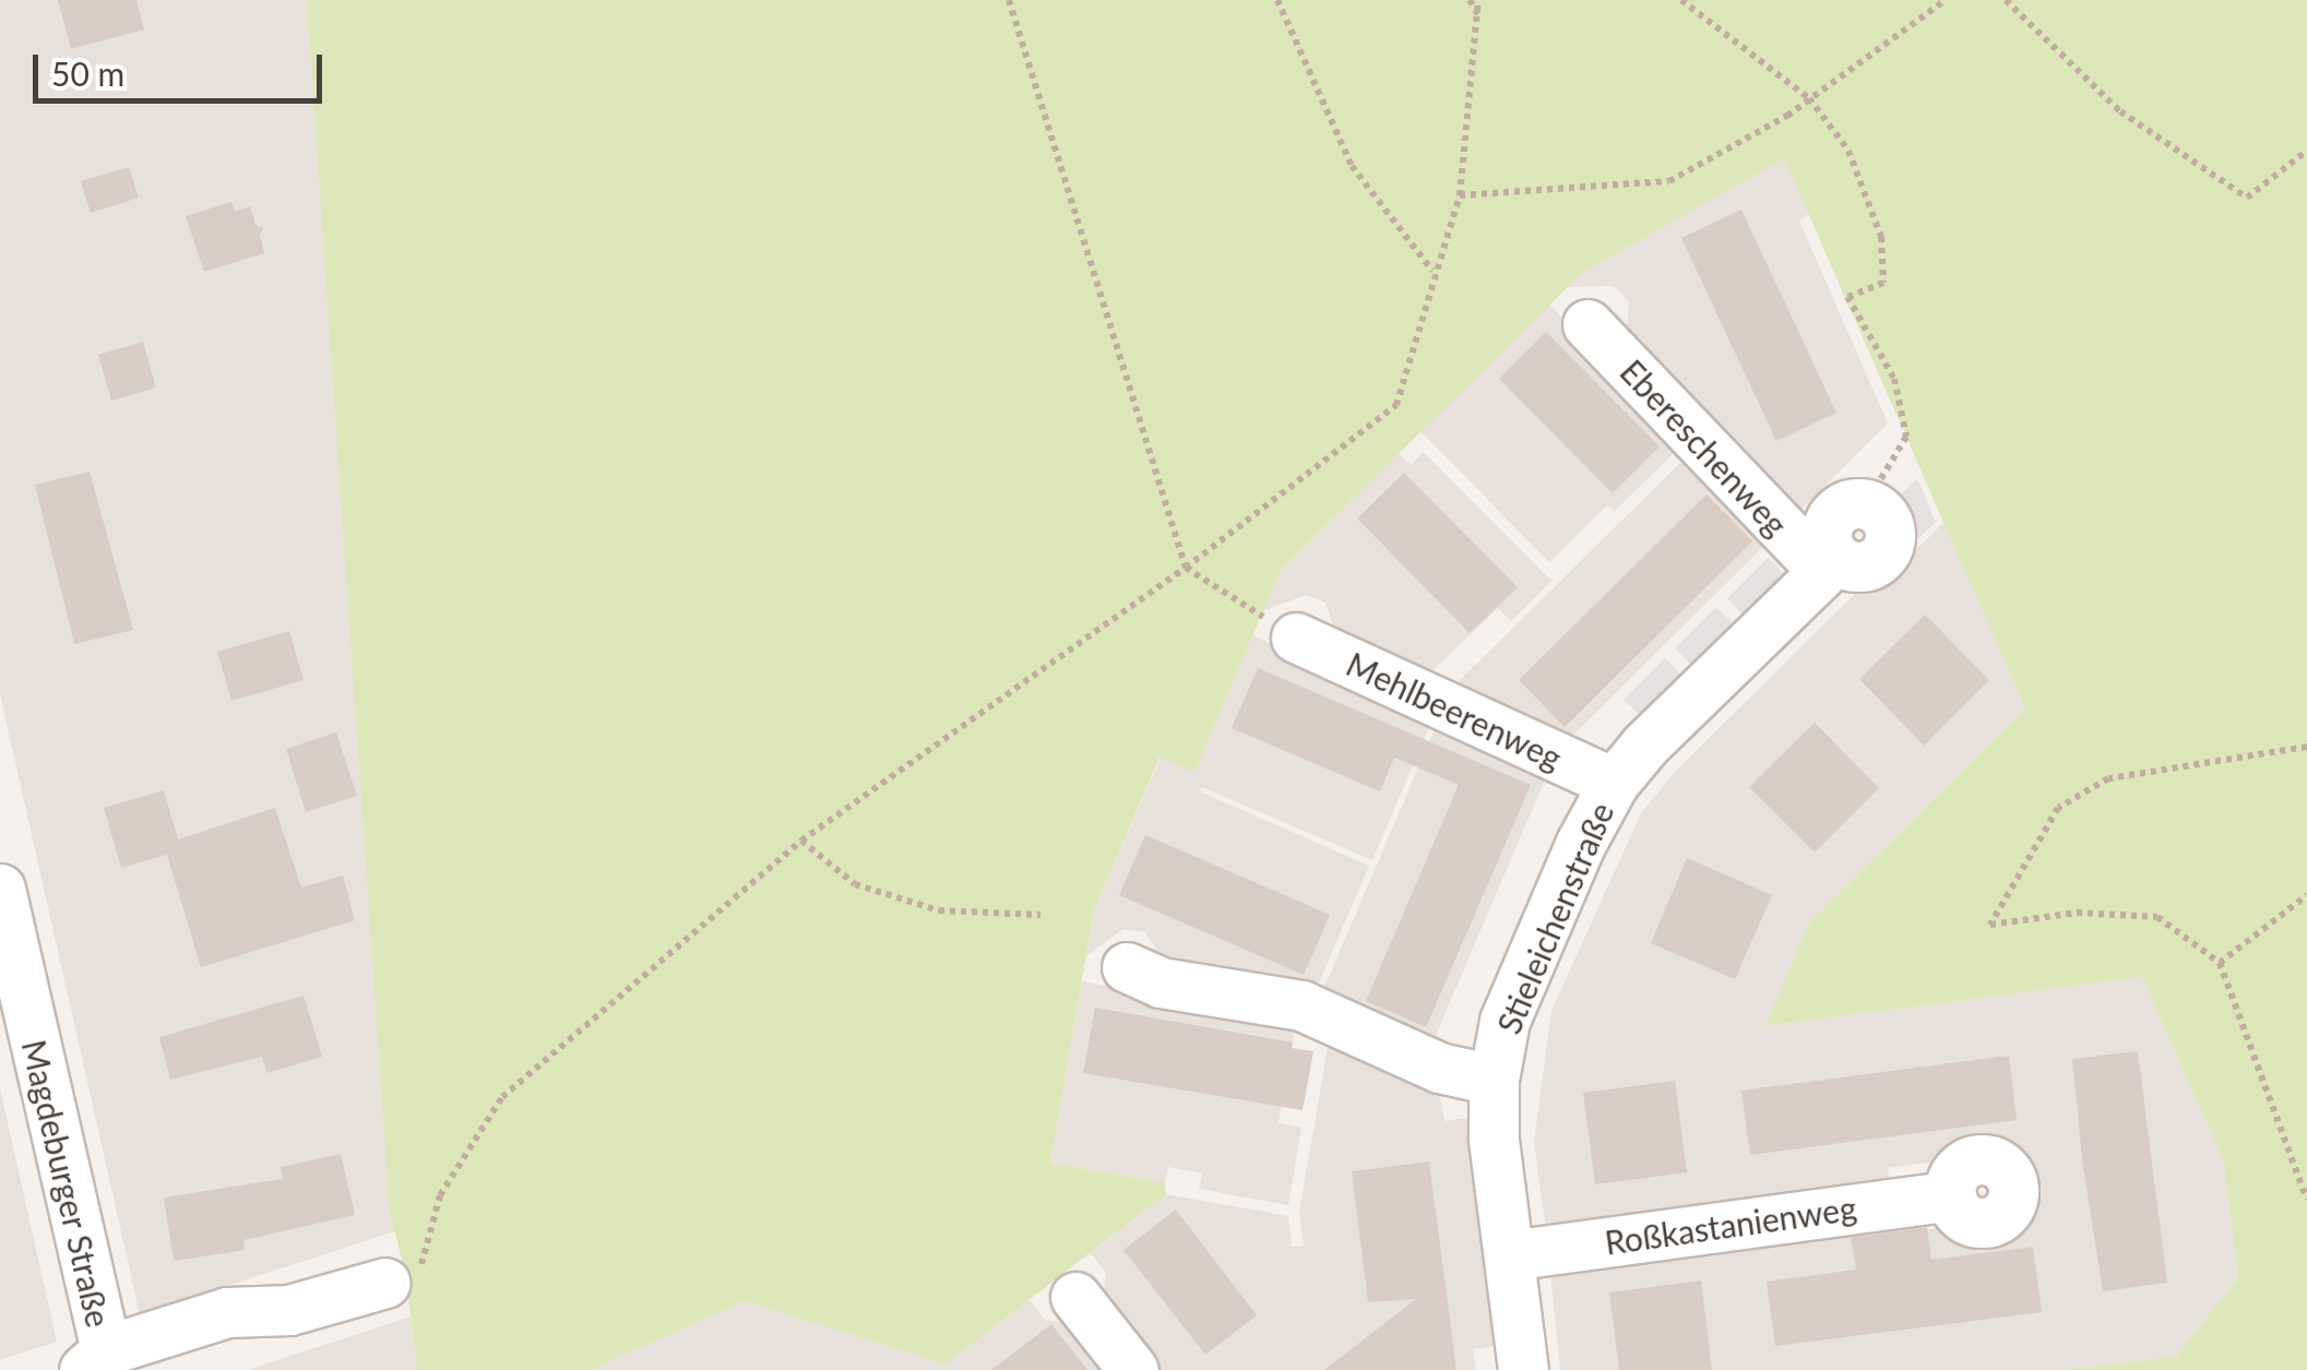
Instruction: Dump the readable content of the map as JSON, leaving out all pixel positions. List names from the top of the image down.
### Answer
{
  "streets": {
    "street": [
      "Ebereschenweg",
      "Mehlbeerenweg",
      "Stieleichenstraße",
      "Magdeburger Straße",
      "Roßkastanienweg"
    ]
  },
  "crossings": [
    ["Ebereschenweg", "Stieleichenstraße"],
    ["Mehlbeerenweg", "Stieleichenstraße"],
    ["Stieleichenstraße", "Roßkastanienweg"]
  ],
  "scale_bar": "50 m"
}
